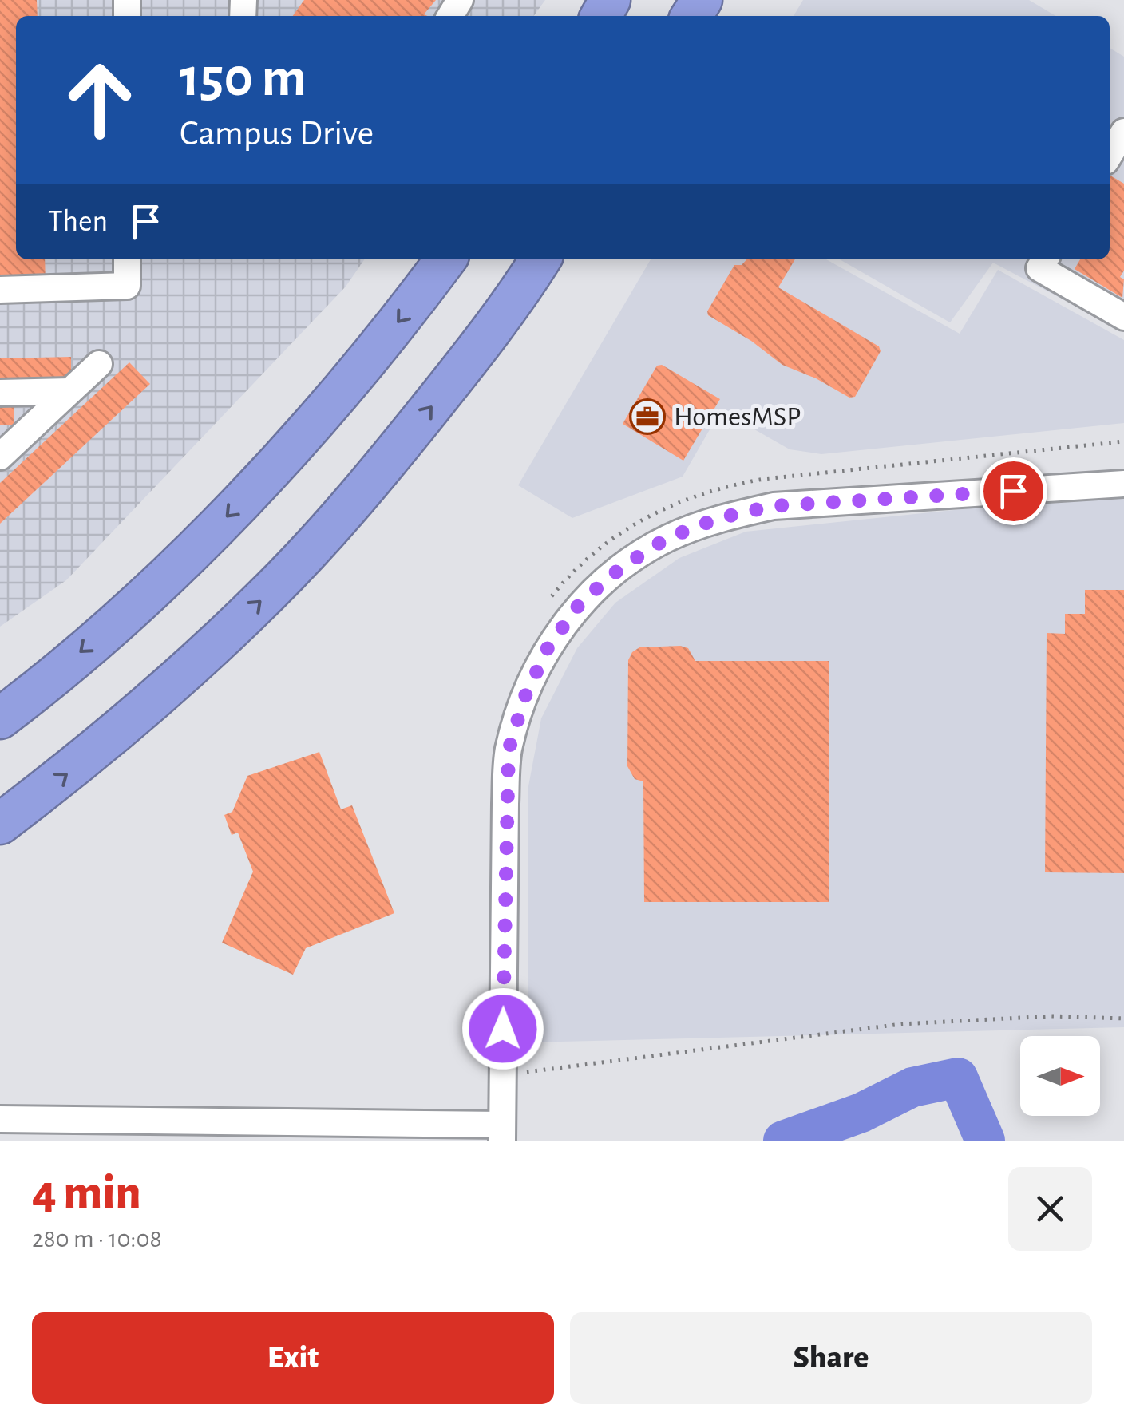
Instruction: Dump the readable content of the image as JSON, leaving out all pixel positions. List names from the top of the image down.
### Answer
{
  "places": {
    "office": ["HomesMSP"]
  },
  "north": "right",
  "page": {
    "turn": ["150 m", "Campus Drive"],
    "then": "Then",
    "heading": ["4 min", "280 m · 10:08"],
    "buttons": ["Exit", "Share"]
  }
}
